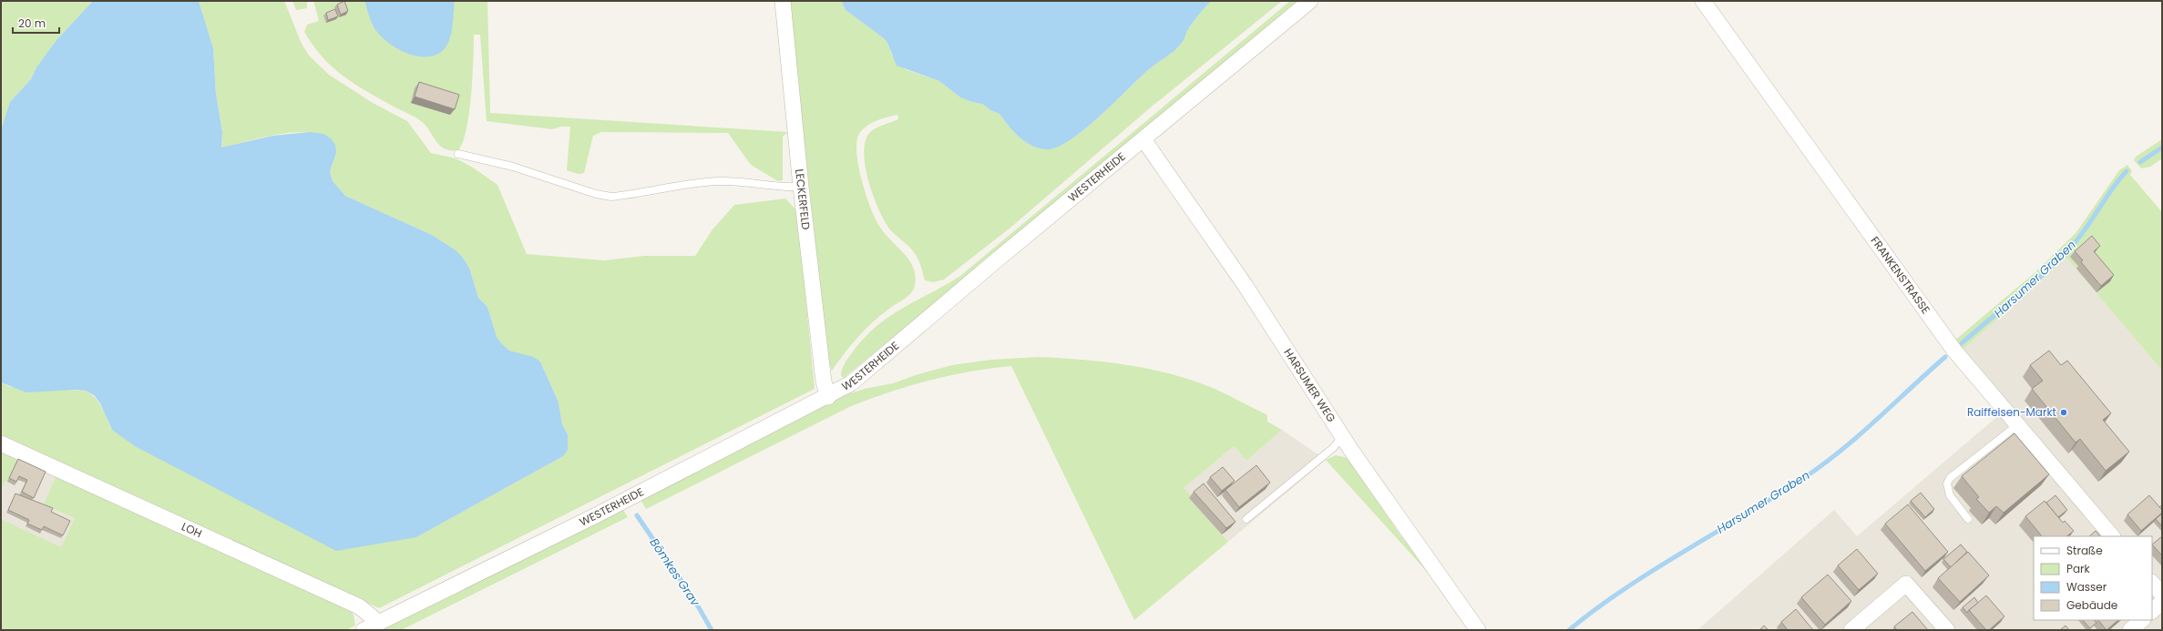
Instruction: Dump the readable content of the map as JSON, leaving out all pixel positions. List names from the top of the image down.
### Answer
{
  "streets": {
    "street": [
      "WESTERHEIDE",
      "LECKERFELD",
      "FRANKENSTRASSE",
      "HARSUMER WEG",
      "LOH"
    ]
  },
  "crossings": [
    ["WESTERHEIDE", "LECKERFELD"],
    ["WESTERHEIDE", "HARSUMER WEG"],
    ["WESTERHEIDE", "LOH"]
  ],
  "water": ["Harsumer Graben", "Bömkes Grav"],
  "places": ["Raiffeisen-Markt"],
  "legend": [
    "Straße",
    "Park",
    "Wasser",
    "Gebäude"
  ],
  "scale_bar": "20 m"
}
